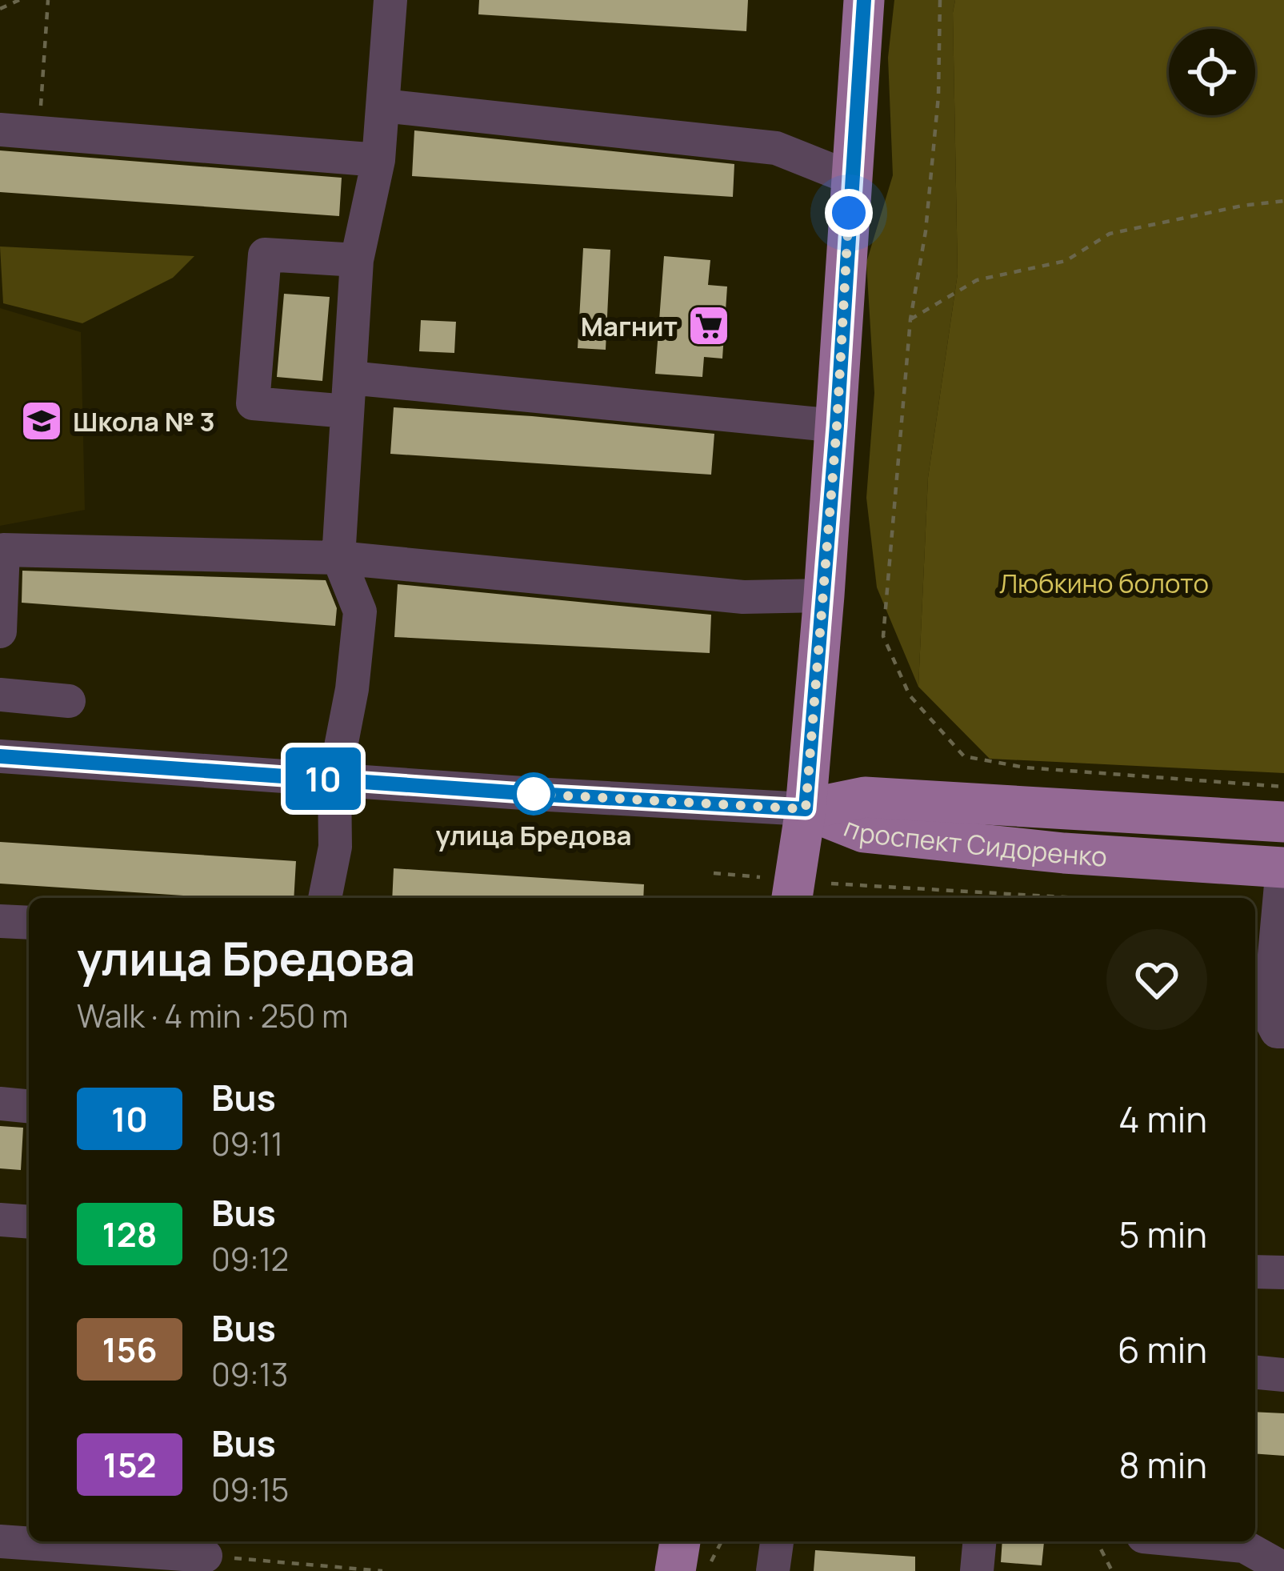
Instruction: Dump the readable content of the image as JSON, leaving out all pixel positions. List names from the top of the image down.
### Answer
{
  "streets": {
    "main road": ["проспект Сидоренко"]
  },
  "parks": ["Любкино болото"],
  "places": {
    "supermarket": ["Магнит"],
    "school or university": ["Школа № 3"],
    "other": ["улица Бредова"]
  },
  "lines": ["bus line 10"],
  "page": {
    "on_map": "10",
    "heading": ["улица Бредова", "Walk · 4 min · 250 m"],
    "list": [
      {
        "mark": "10",
        "name": "Bus",
        "note": "09:11",
        "value": "4 min"
      },
      {
        "mark": "128",
        "name": "Bus",
        "note": "09:12",
        "value": "5 min"
      },
      {
        "mark": "156",
        "name": "Bus",
        "note": "09:13",
        "value": "6 min"
      },
      {
        "mark": "152",
        "name": "Bus",
        "note": "09:15",
        "value": "8 min"
      }
    ]
  }
}
